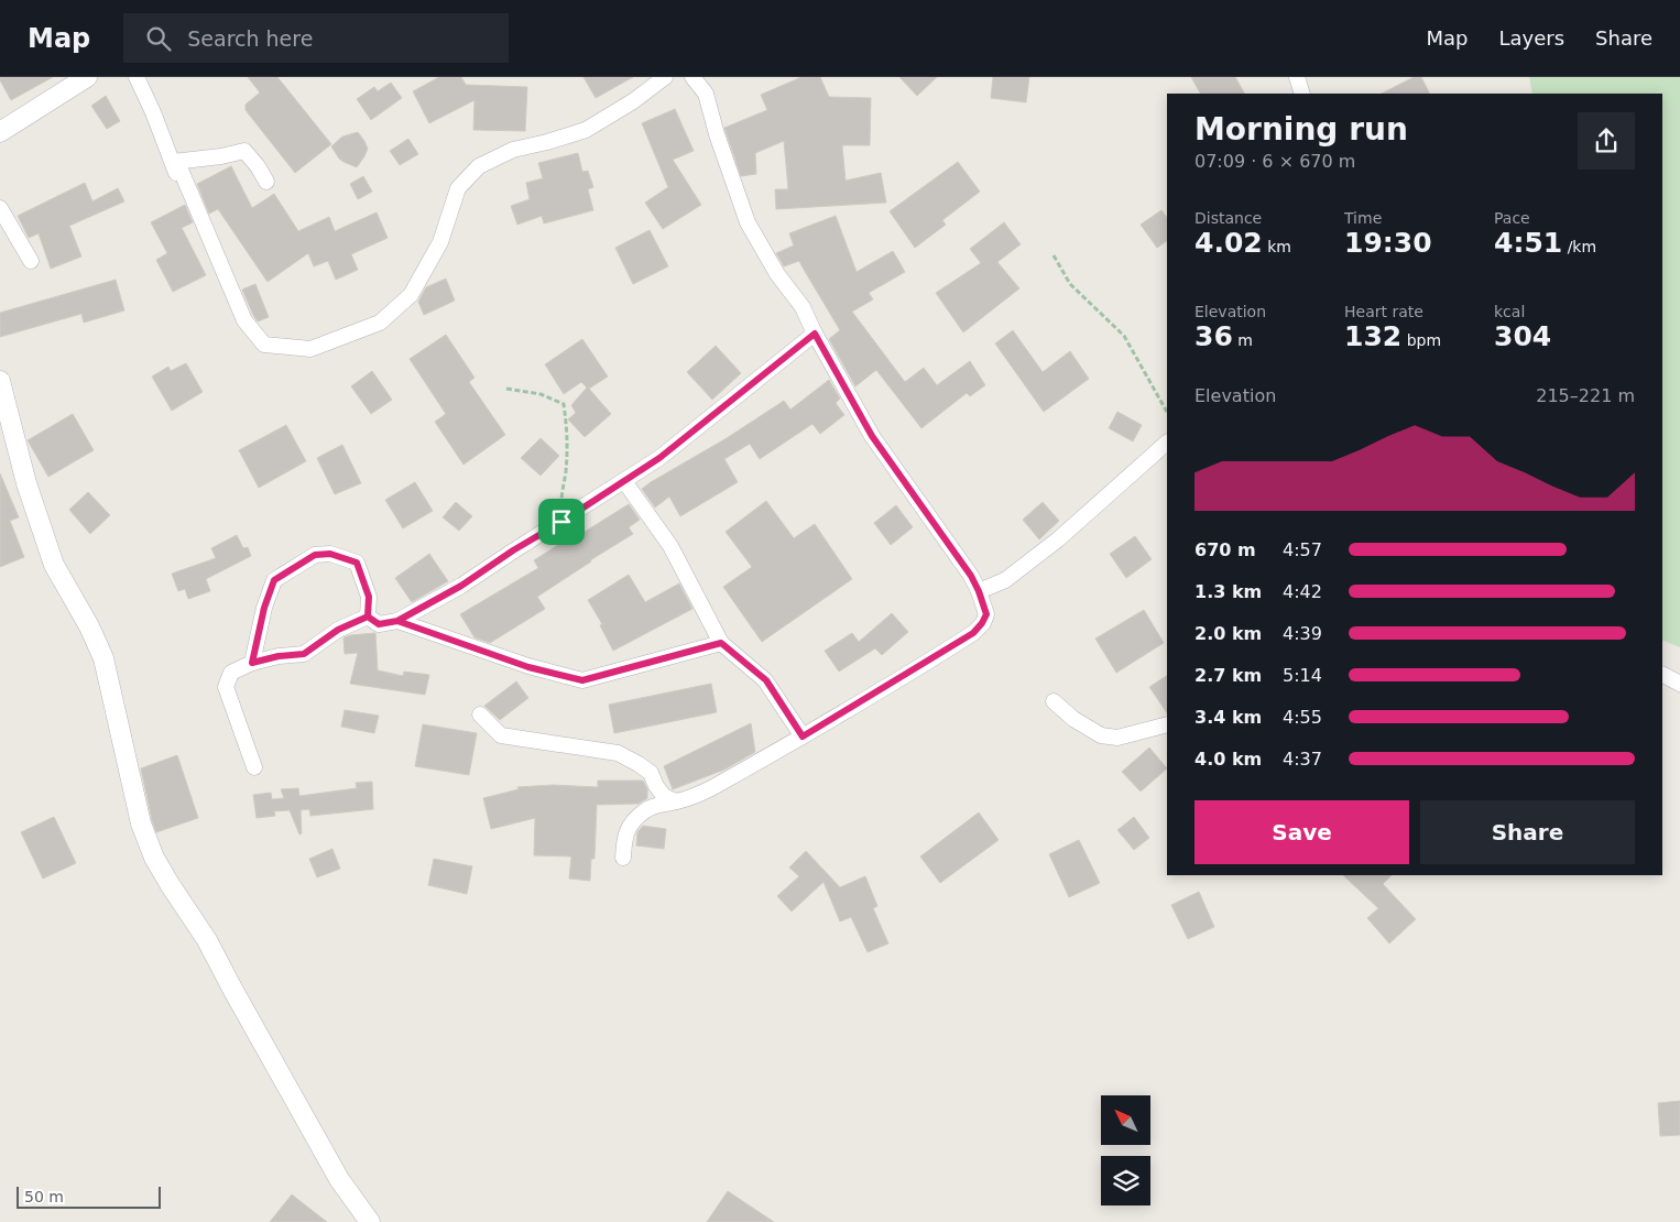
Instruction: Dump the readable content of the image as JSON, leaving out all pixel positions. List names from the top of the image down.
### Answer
{
  "scale_bar": "50 m",
  "north": "top left",
  "page": {
    "header": "Map",
    "search": "Search here",
    "nav": ["Map", "Layers", "Share"],
    "heading": ["Morning run", "07:09 · 6 × 670 m"],
    "stats": [
      ["Distance", "4.02 km"],
      ["Time", "19:30"],
      ["Pace", "4:51 /km"],
      ["Elevation", "36 m"],
      ["Heart rate", "132 bpm"],
      ["kcal", "304"]
    ],
    "chart": ["Elevation", "215–221 m"],
    "list": [
      {
        "name": "670 m",
        "note": "4:57"
      },
      {
        "name": "1.3 km",
        "note": "4:42"
      },
      {
        "name": "2.0 km",
        "note": "4:39"
      },
      {
        "name": "2.7 km",
        "note": "5:14"
      },
      {
        "name": "3.4 km",
        "note": "4:55"
      },
      {
        "name": "4.0 km",
        "note": "4:37"
      }
    ],
    "buttons": ["Save", "Share"],
    "scale": "50 m"
  }
}
